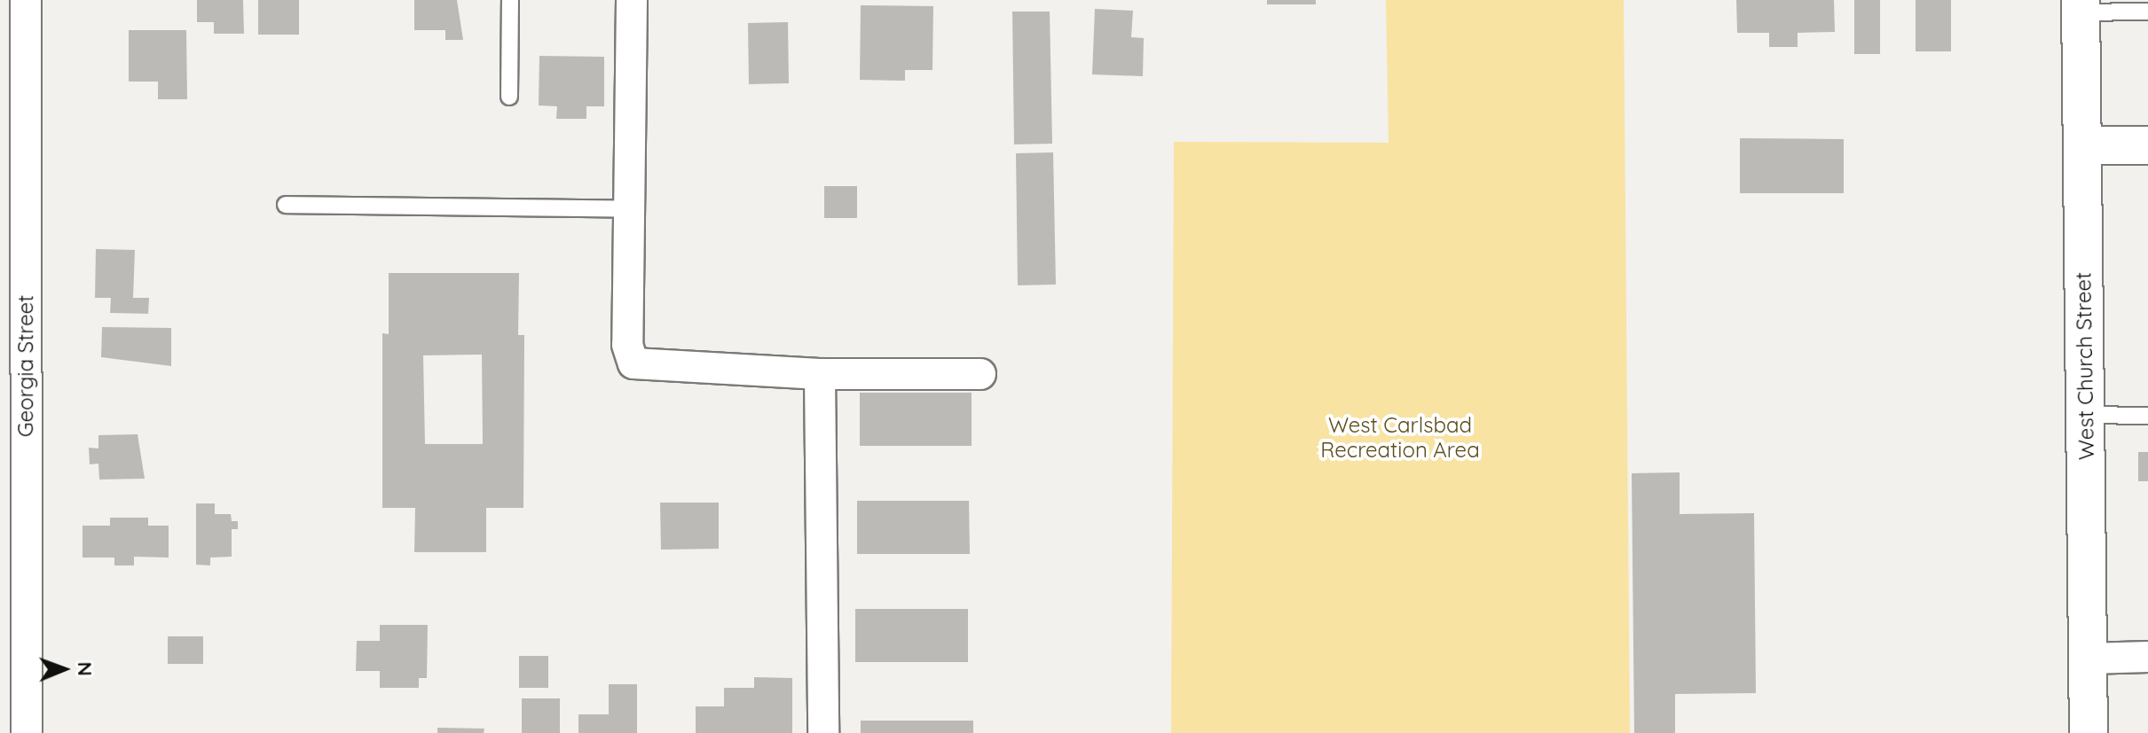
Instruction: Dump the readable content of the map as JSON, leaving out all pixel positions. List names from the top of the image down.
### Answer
{
  "streets": {
    "street": ["Georgia Street", "West Church Street"]
  },
  "parks": ["West Carlsbad Recreation Area"],
  "north": "right"
}
